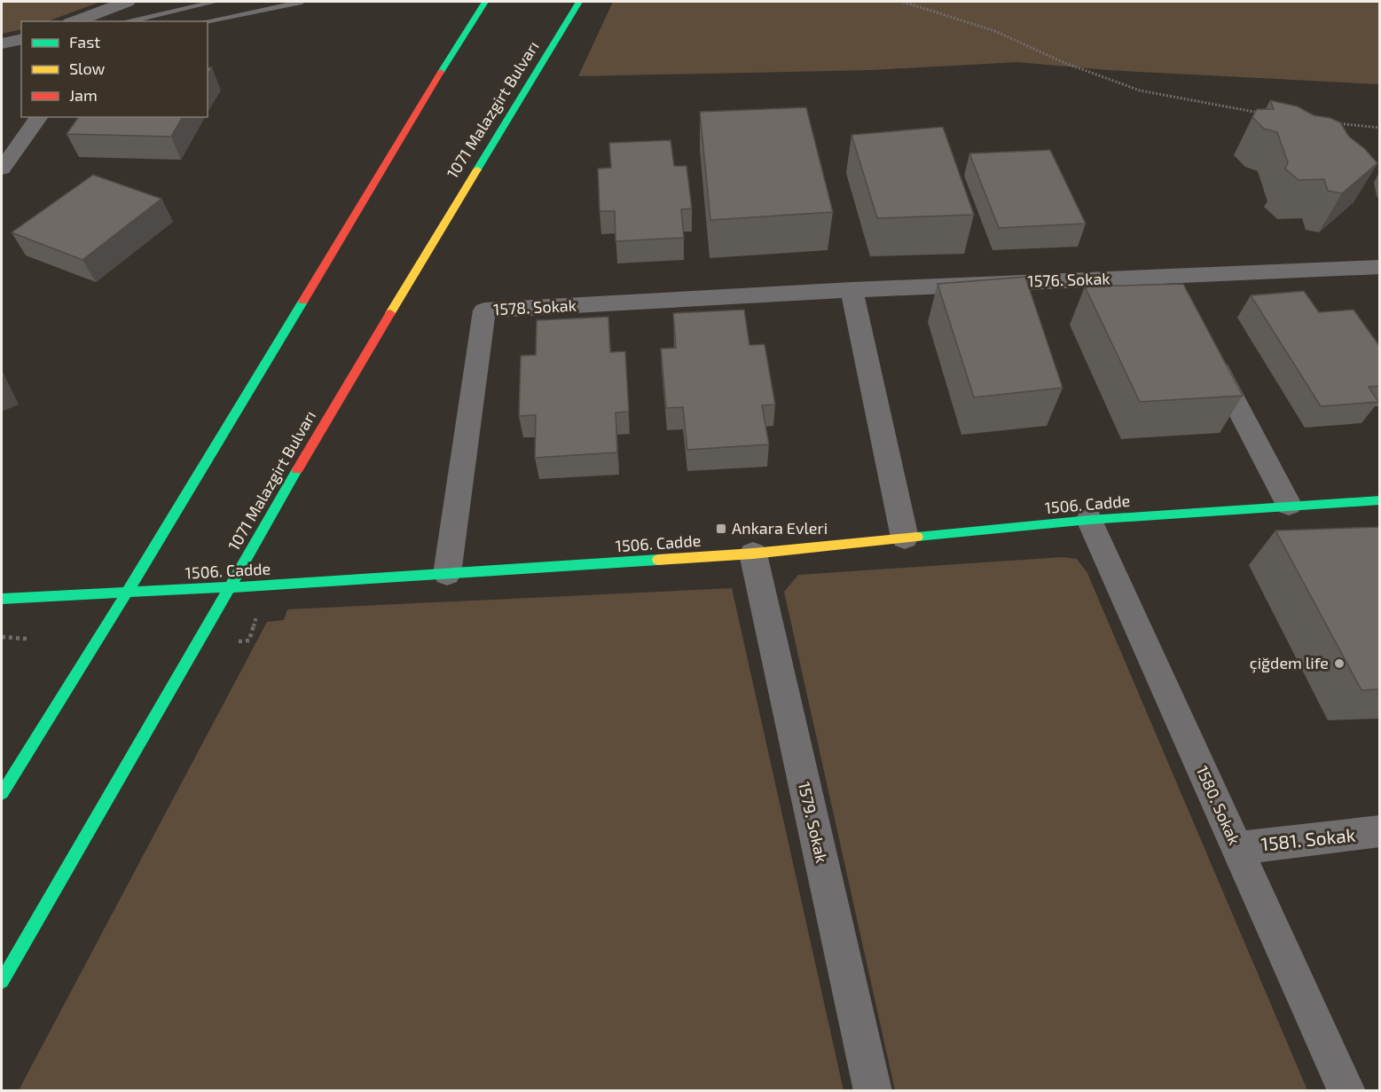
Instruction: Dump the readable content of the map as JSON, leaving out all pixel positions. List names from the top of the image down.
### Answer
{
  "streets": {
    "main road": ["1071 Malazgirt Bulvarı", "1506. Cadde"],
    "street": [
      "1576. Sokak",
      "1578. Sokak",
      "1580. Sokak",
      "1579. Sokak",
      "1581. Sokak"
    ]
  },
  "crossings": [
    ["1576. Sokak", "1578. Sokak"],
    ["1578. Sokak", "1506. Cadde"],
    ["1506. Cadde", "1580. Sokak"],
    ["1506. Cadde", "1579. Sokak"],
    ["1580. Sokak", "1581. Sokak"]
  ],
  "places": {
    "transit": ["Ankara Evleri"],
    "other": ["çiğdem life"]
  },
  "legend": ["Fast", "Slow", "Jam"]
}
